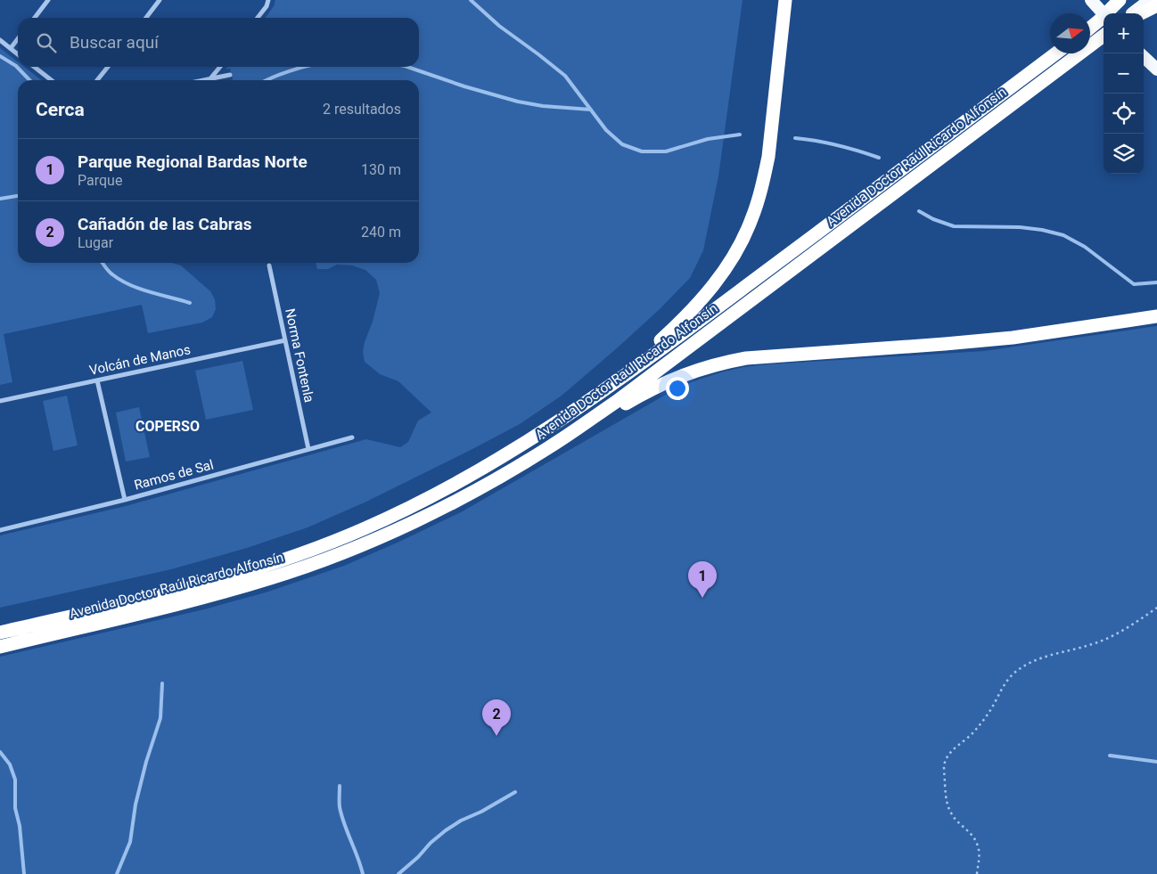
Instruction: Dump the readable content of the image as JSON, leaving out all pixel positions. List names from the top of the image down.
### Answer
{
  "streets": {
    "highway": ["Avenida Doctor Raúl Ricardo Alfonsín"],
    "street": ["Norma Fontenla", "Volcán de Manos", "Ramos de Sal"]
  },
  "crossings": [
    ["Norma Fontenla", "Volcán de Manos"],
    ["Norma Fontenla", "Ramos de Sal"]
  ],
  "districts": ["COPERSO"],
  "north": "right",
  "page": {
    "map_buttons": ["+", "−"],
    "search": "Buscar aquí",
    "heading": ["Cerca", "2 resultados"],
    "list": [
      {
        "mark": "1",
        "name": "Parque Regional Bardas Norte",
        "note": "Parque",
        "value": "130 m"
      },
      {
        "mark": "2",
        "name": "Cañadón de las Cabras",
        "note": "Lugar",
        "value": "240 m"
      }
    ],
    "pins": ["1", "2"]
  }
}
